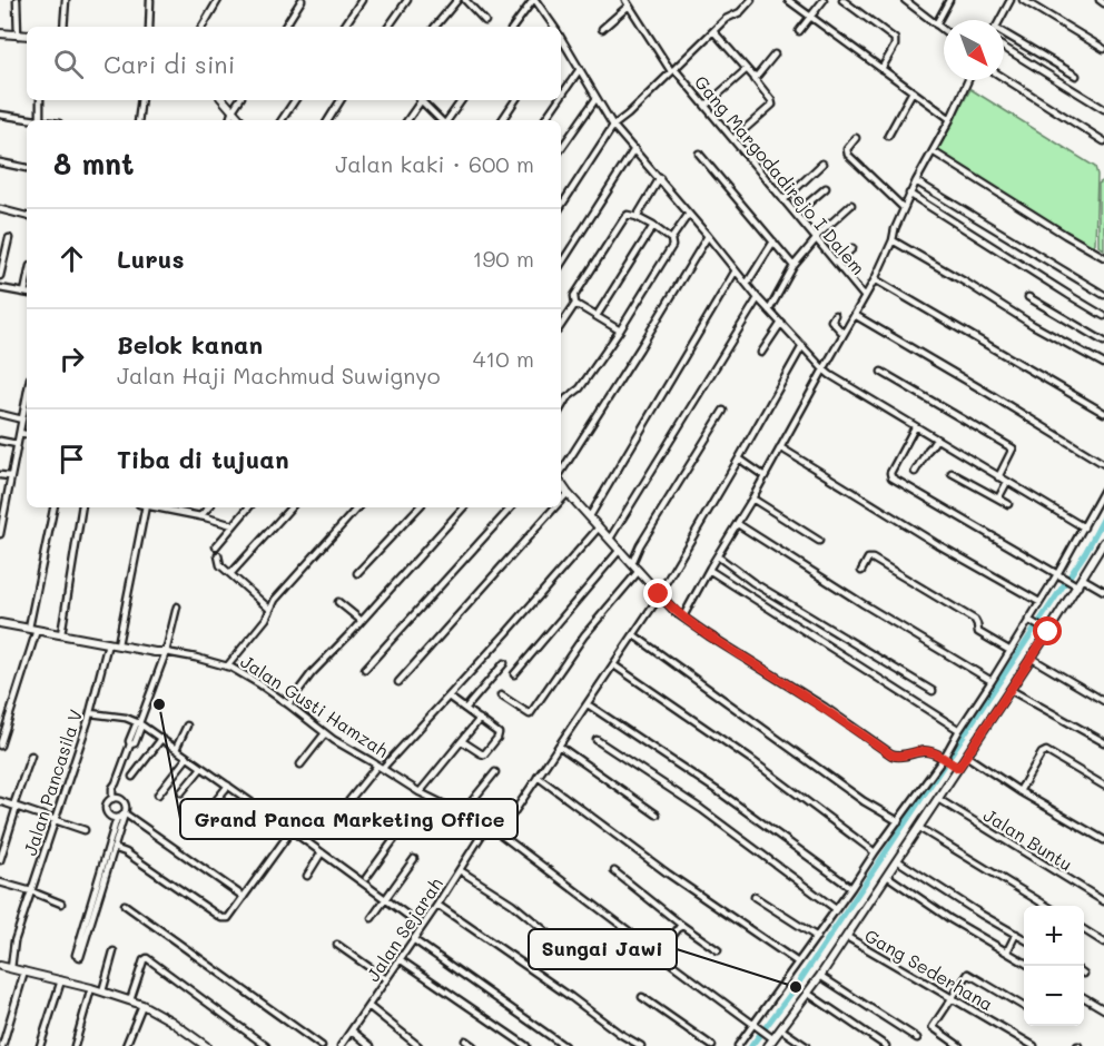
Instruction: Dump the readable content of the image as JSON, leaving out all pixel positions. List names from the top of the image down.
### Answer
{
  "streets": {
    "street": [
      "Gang Margodadirejo I Dalem",
      "Jalan Gusti Hamzah",
      "Jalan Pancasila V",
      "Jalan Buntu",
      "Jalan Sejarah",
      "Gang Sederhana"
    ]
  },
  "crossings": [
    ["Jalan Gusti Hamzah", "Jalan Pancasila V"],
    ["Jalan Gusti Hamzah", "Jalan Sejarah"]
  ],
  "places": ["Grand Panca Marketing Office", "Sungai Jawi"],
  "north": "bottom right",
  "page": {
    "search": "Cari di sini",
    "heading": ["8 mnt", "Jalan kaki · 600 m"],
    "list": [
      ["Lurus", "190 m"],
      ["Belok kanan", "Jalan Haji Machmud Suwignyo", "410 m"],
      "Tiba di tujuan"
    ],
    "map_buttons": ["+", "−"]
  }
}
